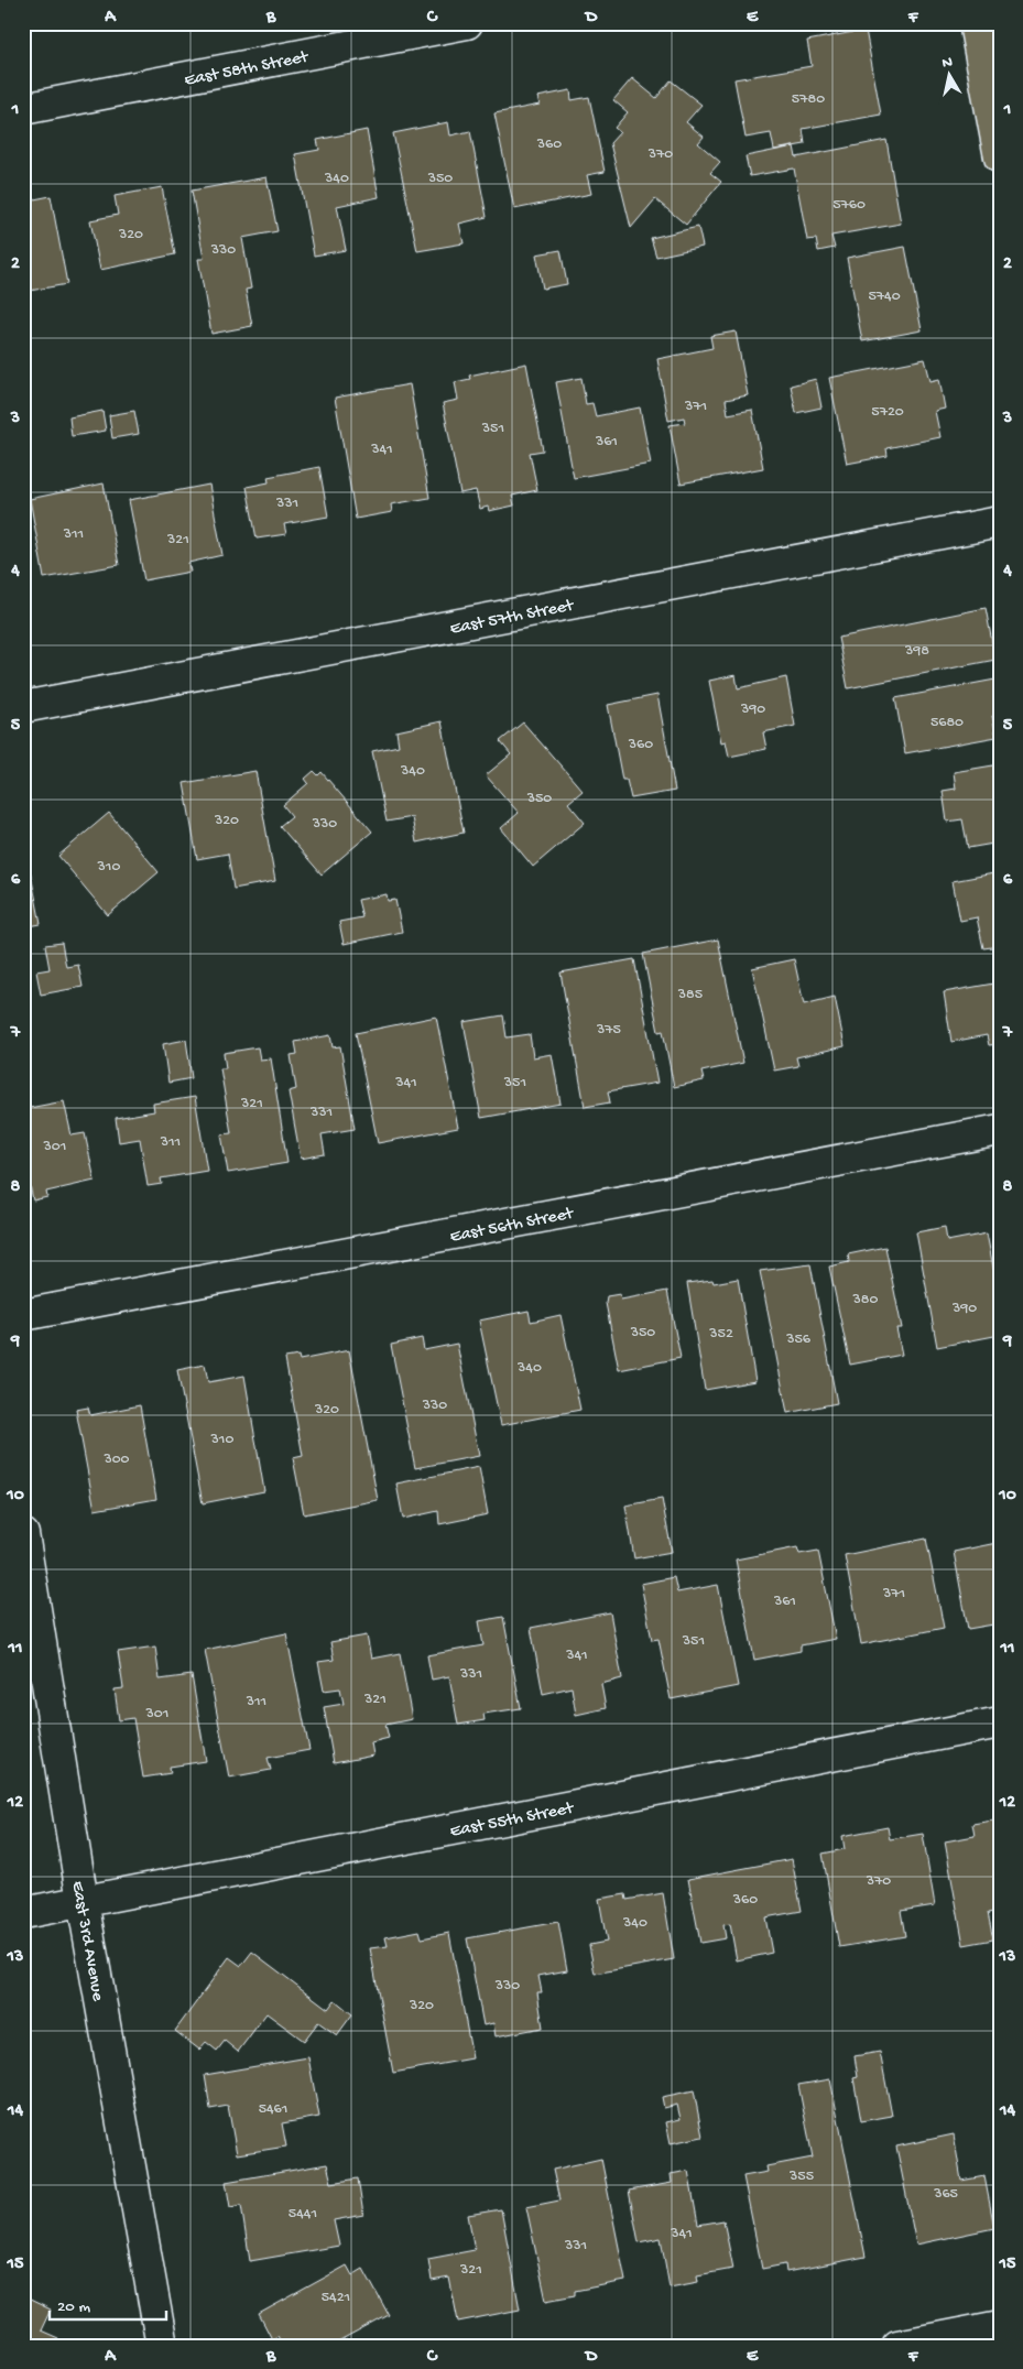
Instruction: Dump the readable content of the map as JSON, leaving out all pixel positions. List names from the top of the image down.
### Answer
{
  "streets": {
    "street": [
      "East 58th Street",
      "East 57th Street",
      "East 56th Street",
      "East 55th Street",
      "East 3rd Avenue"
    ]
  },
  "crossings": [
    ["East 55th Street", "East 3rd Avenue"]
  ],
  "house_numbers": [
    "5780",
    "360",
    "370",
    "340",
    "350",
    "5760",
    "320",
    "330",
    "5740",
    "371",
    "5720",
    "351",
    "361",
    "341",
    "331",
    "311",
    "321",
    "398",
    "390",
    "5680",
    "360",
    "340",
    "350",
    "320",
    "330",
    "310",
    "385",
    "375",
    "341",
    "351",
    "321",
    "331",
    "311",
    "301",
    "380",
    "390",
    "350",
    "352",
    "356",
    "340",
    "330",
    "320",
    "310",
    "300",
    "371",
    "361",
    "351",
    "341",
    "331",
    "321",
    "311",
    "301",
    "370",
    "360",
    "340",
    "330",
    "320",
    "5461",
    "355",
    "365",
    "5441",
    "341",
    "331",
    "321",
    "5421"
  ],
  "scale_bar": "20 m",
  "north": "top",
  "grid": {
    "columns": [
      "A",
      "B",
      "C",
      "D",
      "E",
      "F"
    ],
    "rows": [
      "1",
      "2",
      "3",
      "4",
      "5",
      "6",
      "7",
      "8",
      "9",
      "10",
      "11",
      "12",
      "13",
      "14",
      "15"
    ]
  }
}
